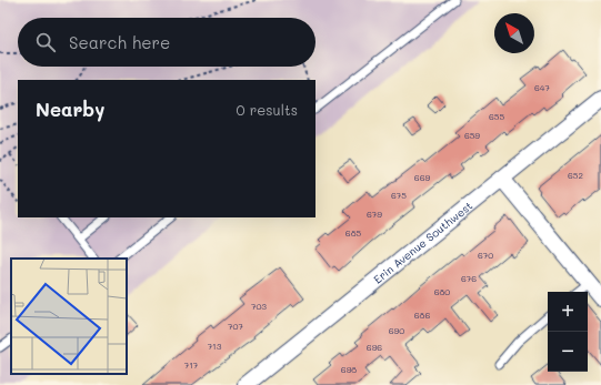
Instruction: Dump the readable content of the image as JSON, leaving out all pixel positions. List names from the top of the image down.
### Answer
{
  "streets": {
    "street": ["Erin Avenue Southwest"]
  },
  "house_numbers": [
    "647",
    "655",
    "659",
    "652",
    "669",
    "675",
    "679",
    "685",
    "670",
    "676",
    "680",
    "703",
    "686",
    "707",
    "690",
    "713",
    "696",
    "717",
    "698"
  ],
  "north": "top left",
  "page": {
    "search": "Search here",
    "heading": ["Nearby", "0 results"],
    "map_buttons": ["+", "−"]
  }
}
